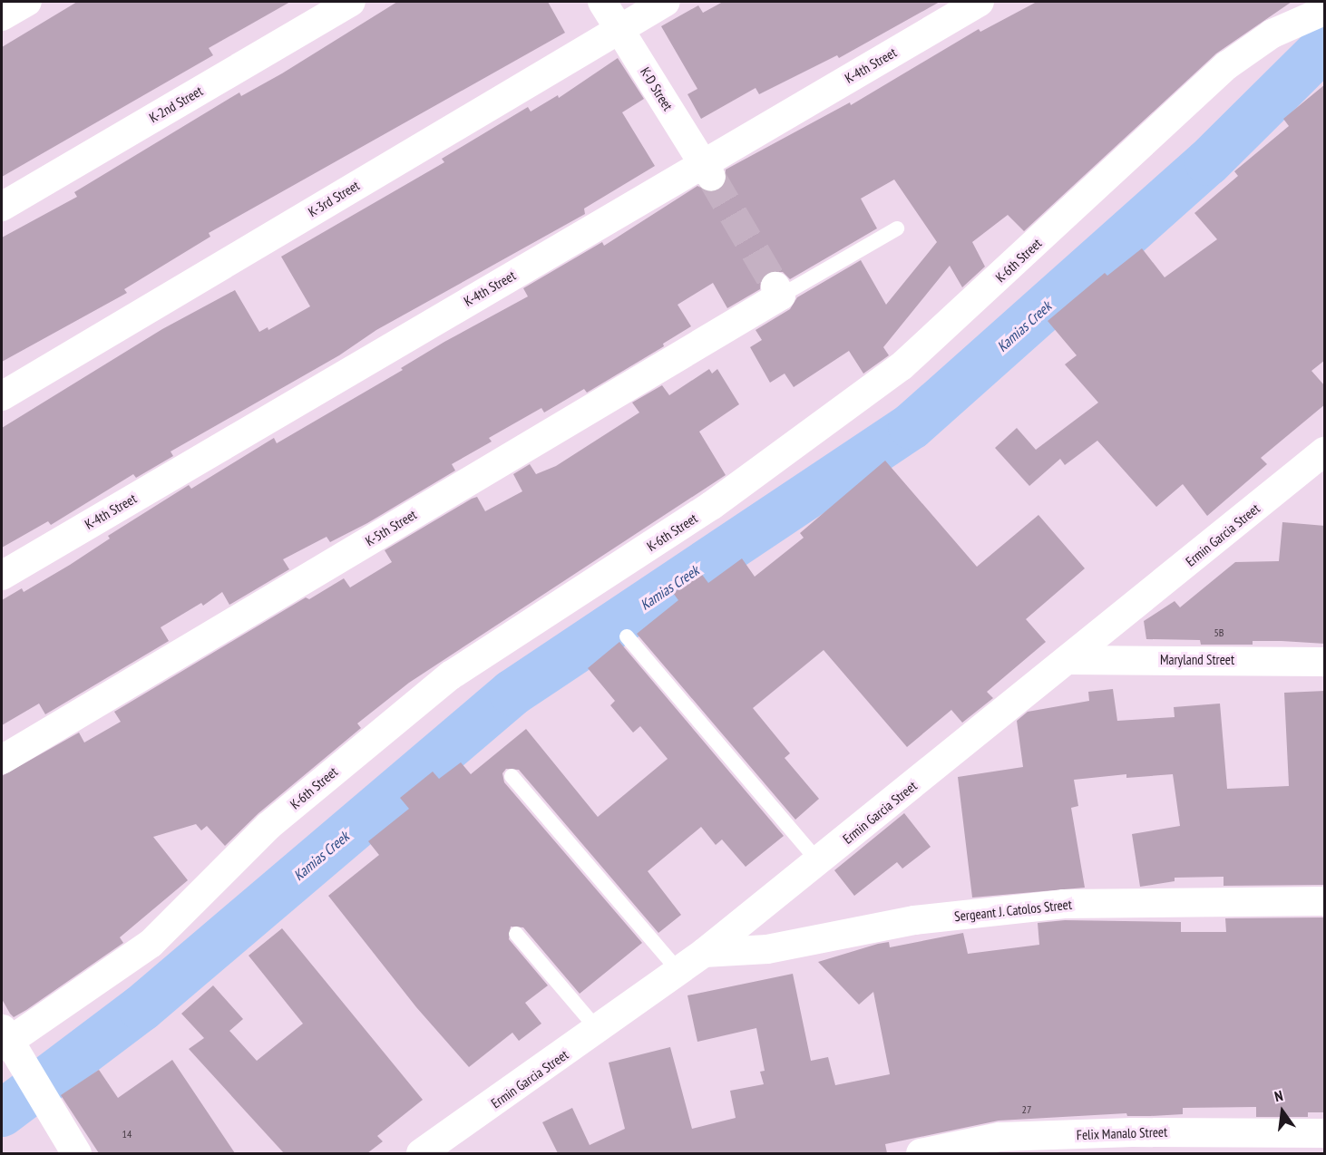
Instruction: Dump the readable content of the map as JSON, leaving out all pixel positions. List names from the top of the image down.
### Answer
{
  "streets": {
    "street": [
      "K-4th Street",
      "K-D Street",
      "K-2nd Street",
      "K-3rd Street",
      "K-6th Street",
      "K-5th Street",
      "Ermin Garcia Street",
      "Maryland Street",
      "Sergeant J. Catolos Street",
      "Felix Manalo Street"
    ]
  },
  "crossings": [
    ["K-4th Street", "K-D Street"],
    ["K-D Street", "K-3rd Street"],
    ["Ermin Garcia Street", "Maryland Street"],
    ["Ermin Garcia Street", "Sergeant J. Catolos Street"]
  ],
  "water": ["Kamias Creek"],
  "house_numbers": ["5B", "27", "14"],
  "north": "top"
}
